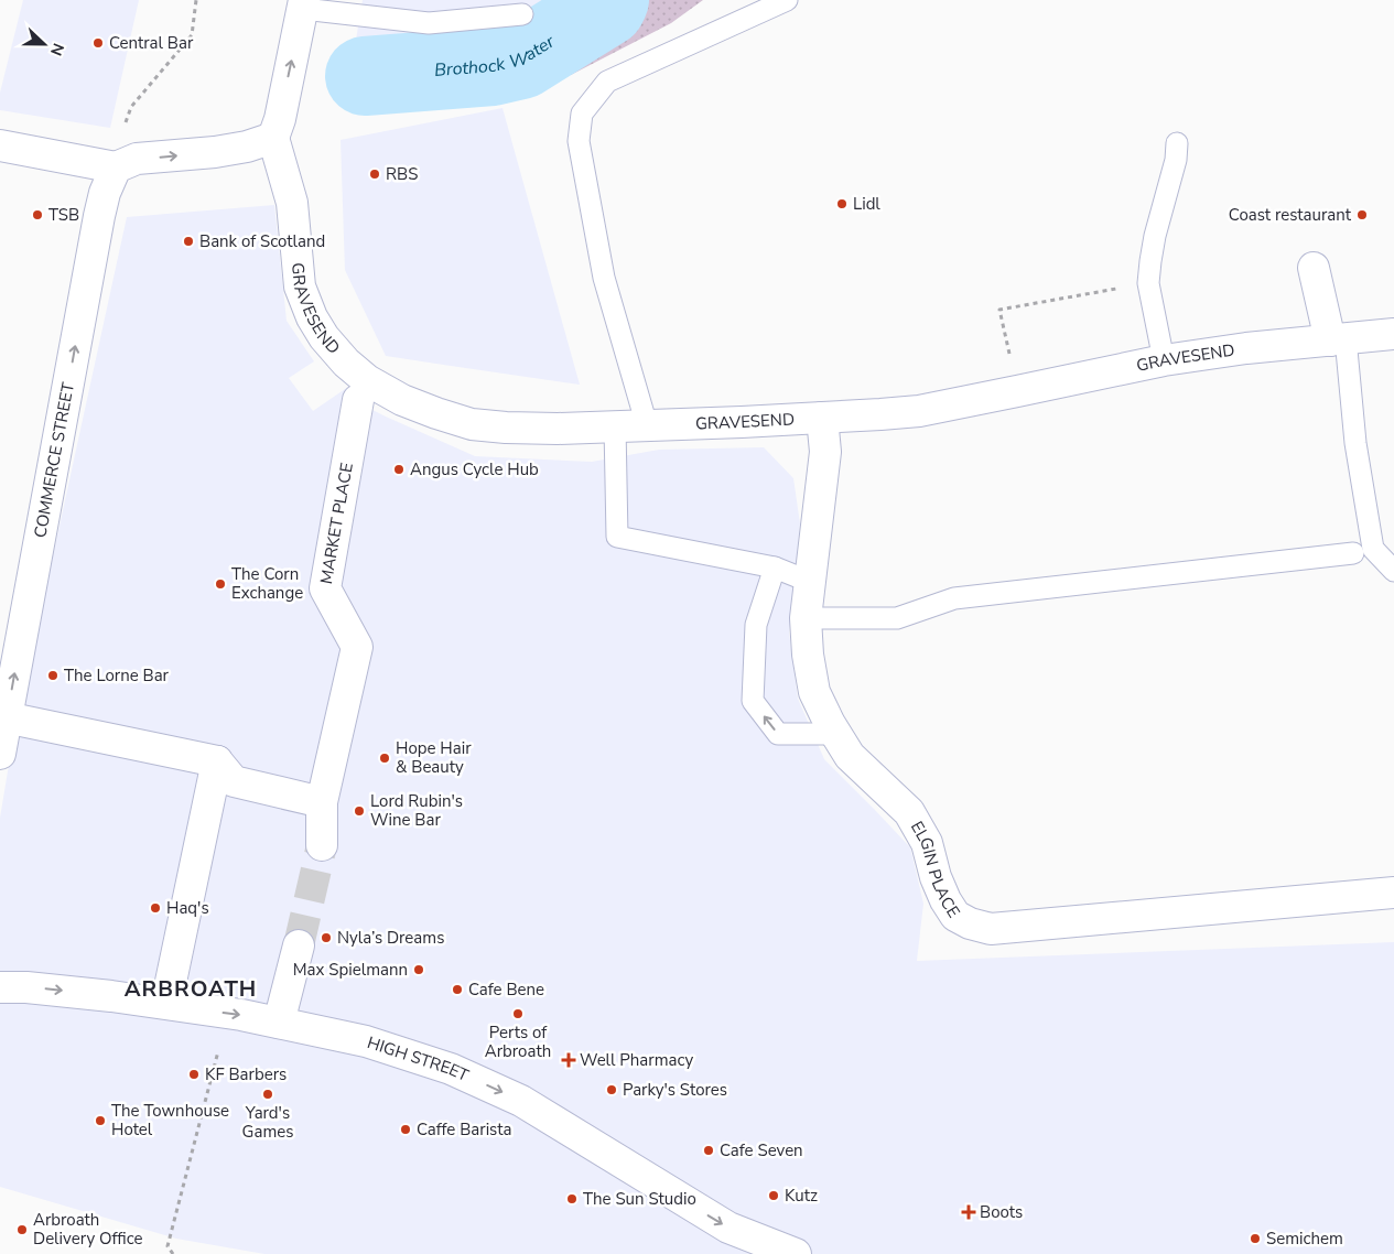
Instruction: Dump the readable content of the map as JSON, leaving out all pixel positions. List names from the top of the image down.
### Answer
{
  "streets": {
    "street": [
      "GRAVESEND",
      "COMMERCE STREET",
      "MARKET PLACE",
      "ELGIN PLACE",
      "HIGH STREET"
    ]
  },
  "crossings": [
    ["GRAVESEND", "ELGIN PLACE"]
  ],
  "one_way": ["COMMERCE STREET"],
  "districts": ["ARBROATH"],
  "water": ["Brothock Water"],
  "places": {
    "other": [
      "Central Bar",
      "RBS",
      "Lidl",
      "TSB",
      "Coast restaurant",
      "Bank of Scotland",
      "Angus Cycle Hub",
      "The Corn Exchange",
      "The Lorne Bar",
      "Hope Hair & Beauty",
      "Lord Rubin's Wine Bar",
      "Haq's",
      "Nyla’s Dreams",
      "Max Spielmann",
      "Cafe Bene",
      "Perts of Arbroath",
      "KF Barbers",
      "Parky's Stores",
      "Yard's Games",
      "The Townhouse Hotel",
      "Caffe Barista",
      "Cafe Seven",
      "Kutz",
      "The Sun Studio",
      "Arbroath Delivery Office",
      "Semichem"
    ],
    "health": ["Well Pharmacy", "Boots"]
  },
  "north": "right"
}
